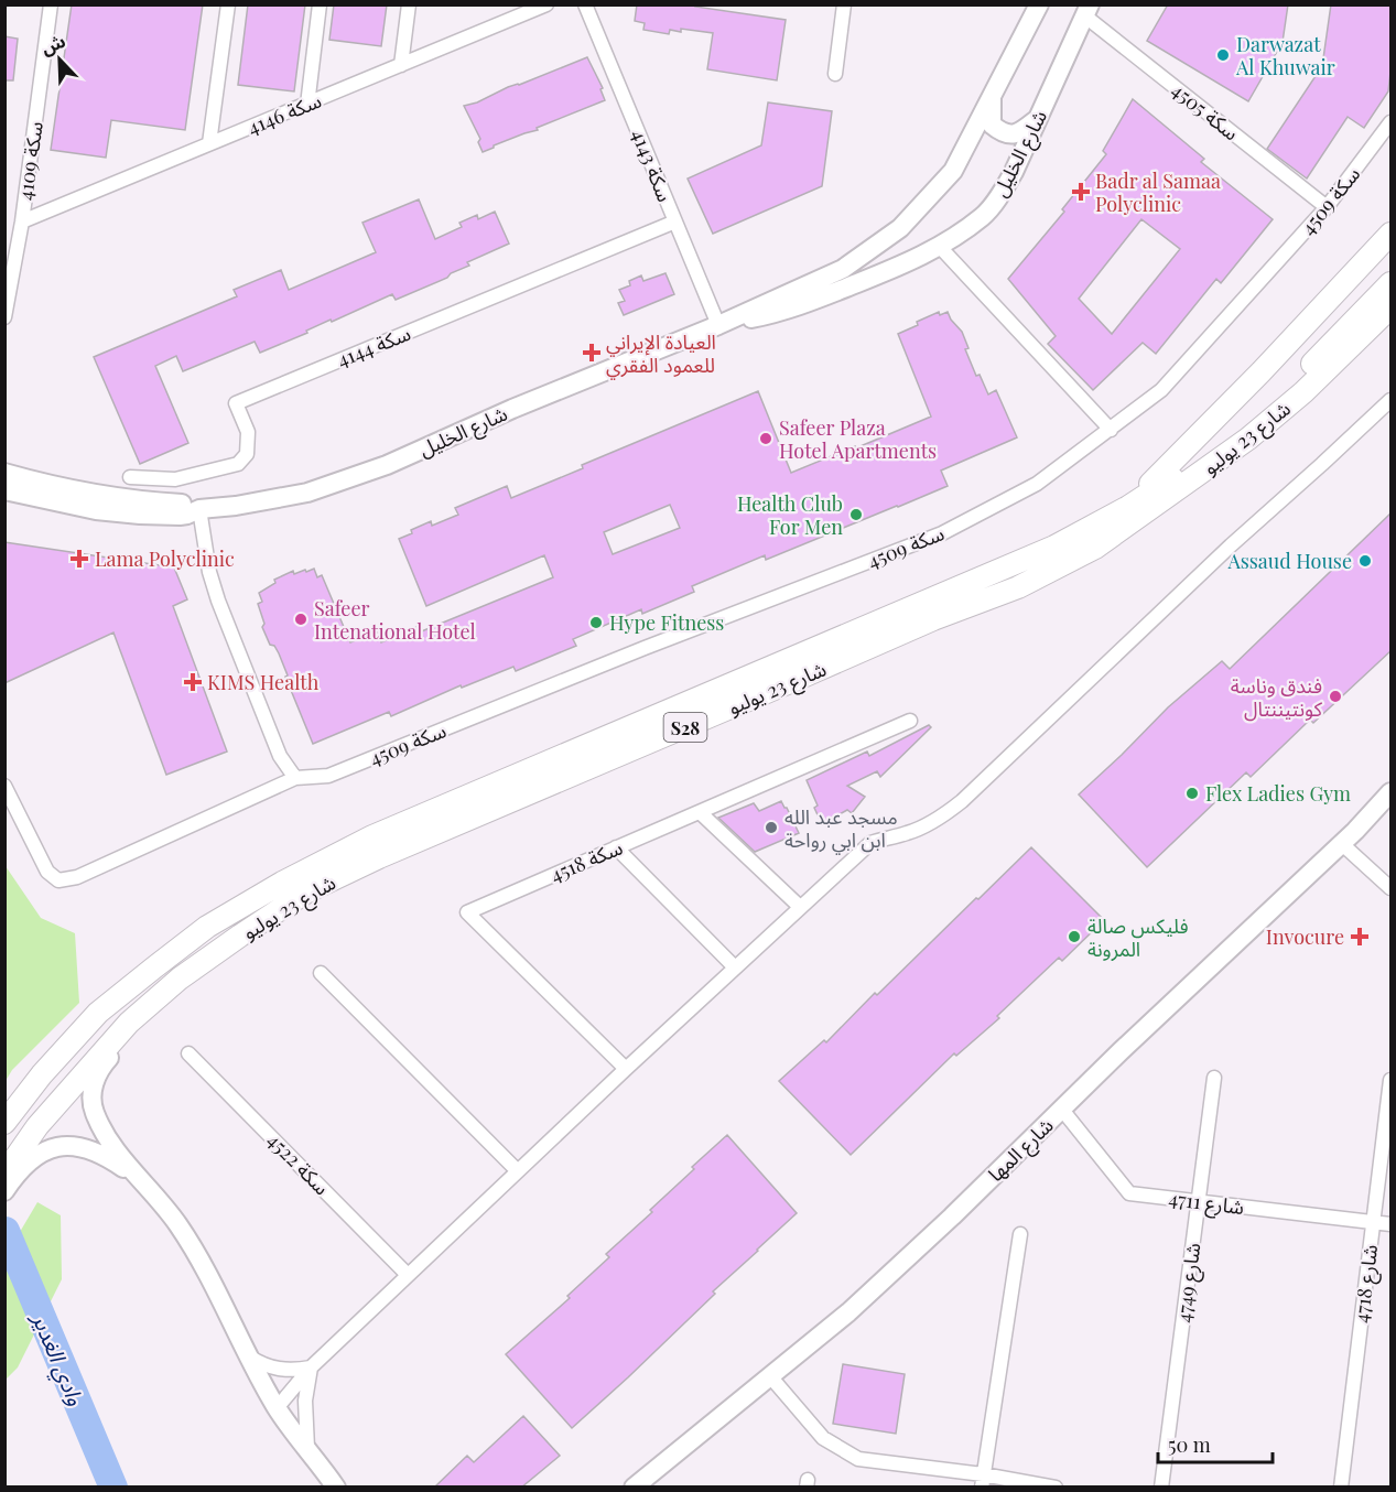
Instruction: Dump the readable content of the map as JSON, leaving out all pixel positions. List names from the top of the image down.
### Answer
{
  "streets": {
    "main road": ["شارع 23 يوليو", "S28"],
    "street": [
      "سكة 4505",
      "سكة 4146",
      "شارع الخليل",
      "سكة 4109",
      "سكة 4143",
      "سكة 4509",
      "سكة 4144",
      "سكة 4518",
      "شارع المها",
      "سكة 4522",
      "4711 شارع",
      "4749 شارع",
      "4718 شارع"
    ]
  },
  "crossings": [
    ["سكة 4505", "شارع الخليل"],
    ["سكة 4505", "سكة 4509"],
    ["سكة 4146", "سكة 4109"],
    ["شارع الخليل", "سكة 4143"],
    ["سكة 4143", "سكة 4144"],
    ["شارع المها", "4711 شارع"],
    ["4711 شارع", "4749 شارع"],
    ["4711 شارع", "4718 شارع"]
  ],
  "water": ["وادي الغدير"],
  "places": {
    "other": [
      "Darwazat Al Khuwair",
      "Safeer Plaza Hotel Apartments",
      "Health Club For Men",
      "Assaud House",
      "Safeer Intenational Hotel",
      "Hype Fitness",
      "فندق وناسة كونتيننتال",
      "Flex Ladies Gym",
      "مسجد عبد الله ابن ابي رواحة",
      "فليكس صالة المرونة"
    ],
    "health": [
      "Badr al Samaa Polyclinic",
      "العيادة الإيراني للعمود الفقري",
      "Lama Polyclinic",
      "KIMS Health",
      "Invocure"
    ]
  },
  "scale_bar": "50 m",
  "north": "top left"
}
